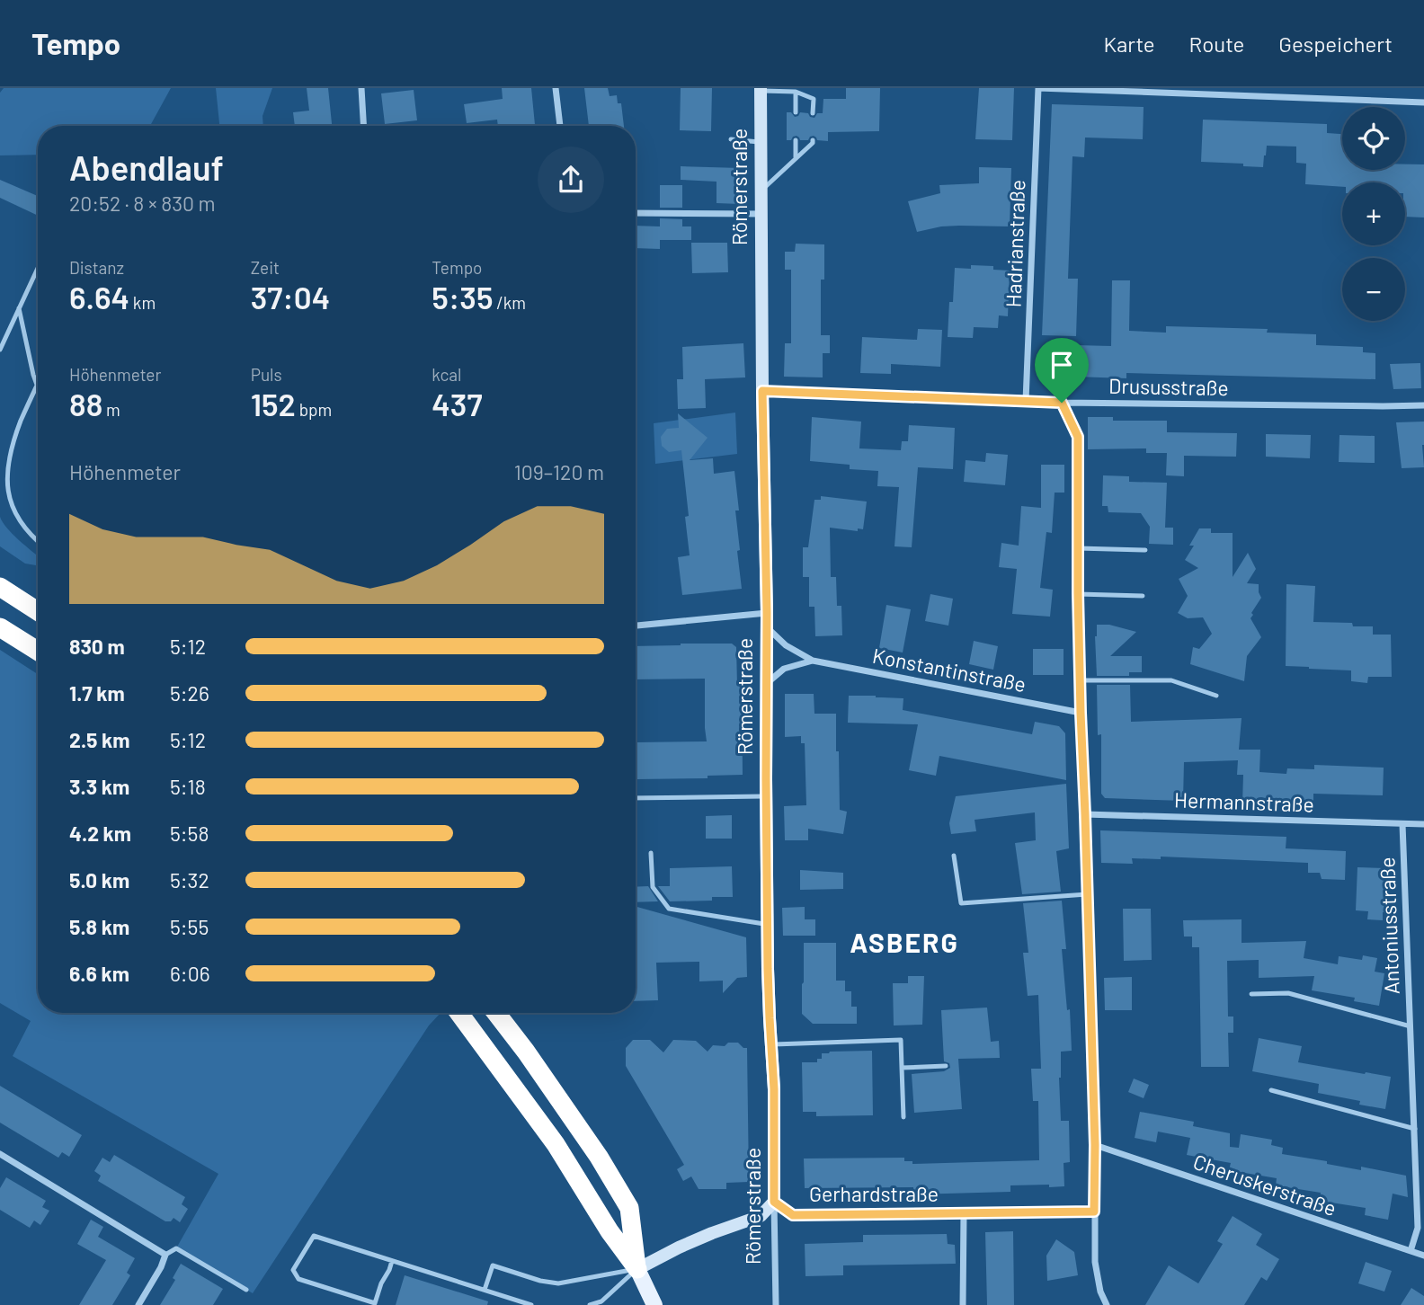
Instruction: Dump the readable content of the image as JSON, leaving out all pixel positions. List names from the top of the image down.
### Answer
{
  "streets": {
    "street": [
      "Römerstraße",
      "Hadrianstraße",
      "Drususstraße",
      "Konstantinstraße",
      "Hermannstraße",
      "Antoniusstraße",
      "Cheruskerstraße",
      "Gerhardstraße"
    ]
  },
  "crossings": [
    ["Römerstraße", "Drususstraße"],
    ["Römerstraße", "Konstantinstraße"],
    ["Römerstraße", "Gerhardstraße"],
    ["Hadrianstraße", "Drususstraße"],
    ["Hermannstraße", "Antoniusstraße"],
    ["Antoniusstraße", "Cheruskerstraße"]
  ],
  "districts": ["ASBERG"],
  "page": {
    "header": "Tempo",
    "nav": ["Karte", "Route", "Gespeichert"],
    "map_buttons": ["+", "−"],
    "heading": ["Abendlauf", "20:52 · 8 × 830 m"],
    "stats": [
      ["Distanz", "6.64 km"],
      ["Zeit", "37:04"],
      ["Tempo", "5:35 /km"],
      ["Höhenmeter", "88 m"],
      ["Puls", "152 bpm"],
      ["kcal", "437"]
    ],
    "chart": ["Höhenmeter", "109–120 m"],
    "list": [
      {
        "name": "830 m",
        "note": "5:12"
      },
      {
        "name": "1.7 km",
        "note": "5:26"
      },
      {
        "name": "2.5 km",
        "note": "5:12"
      },
      {
        "name": "3.3 km",
        "note": "5:18"
      },
      {
        "name": "4.2 km",
        "note": "5:58"
      },
      {
        "name": "5.0 km",
        "note": "5:32"
      },
      {
        "name": "5.8 km",
        "note": "5:55"
      },
      {
        "name": "6.6 km",
        "note": "6:06"
      }
    ]
  }
}
